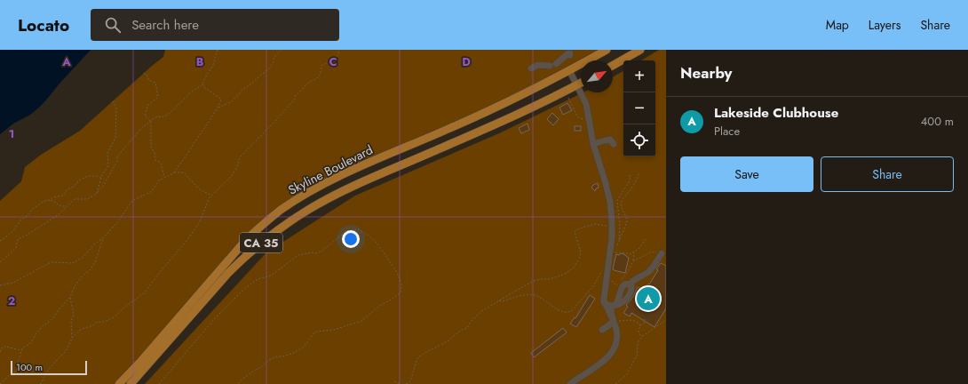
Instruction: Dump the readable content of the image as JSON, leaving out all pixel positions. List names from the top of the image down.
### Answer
{
  "streets": {
    "main road": ["Skyline Boulevard", "CA 35"]
  },
  "scale_bar": "100 m",
  "north": "top right",
  "page": {
    "header": "Locato",
    "search": "Search here",
    "nav": ["Map", "Layers", "Share"],
    "heading": "Nearby",
    "map_buttons": ["+", "−"],
    "list": [
      {
        "mark": "A",
        "name": "Lakeside Clubhouse",
        "note": "Place",
        "value": "400 m"
      }
    ],
    "buttons": ["Save", "Share"],
    "pins": "A",
    "scale": "100 m"
  },
  "grid": {
    "columns": [
      "A",
      "B",
      "C",
      "D"
    ],
    "rows": ["1", "2"]
  }
}
